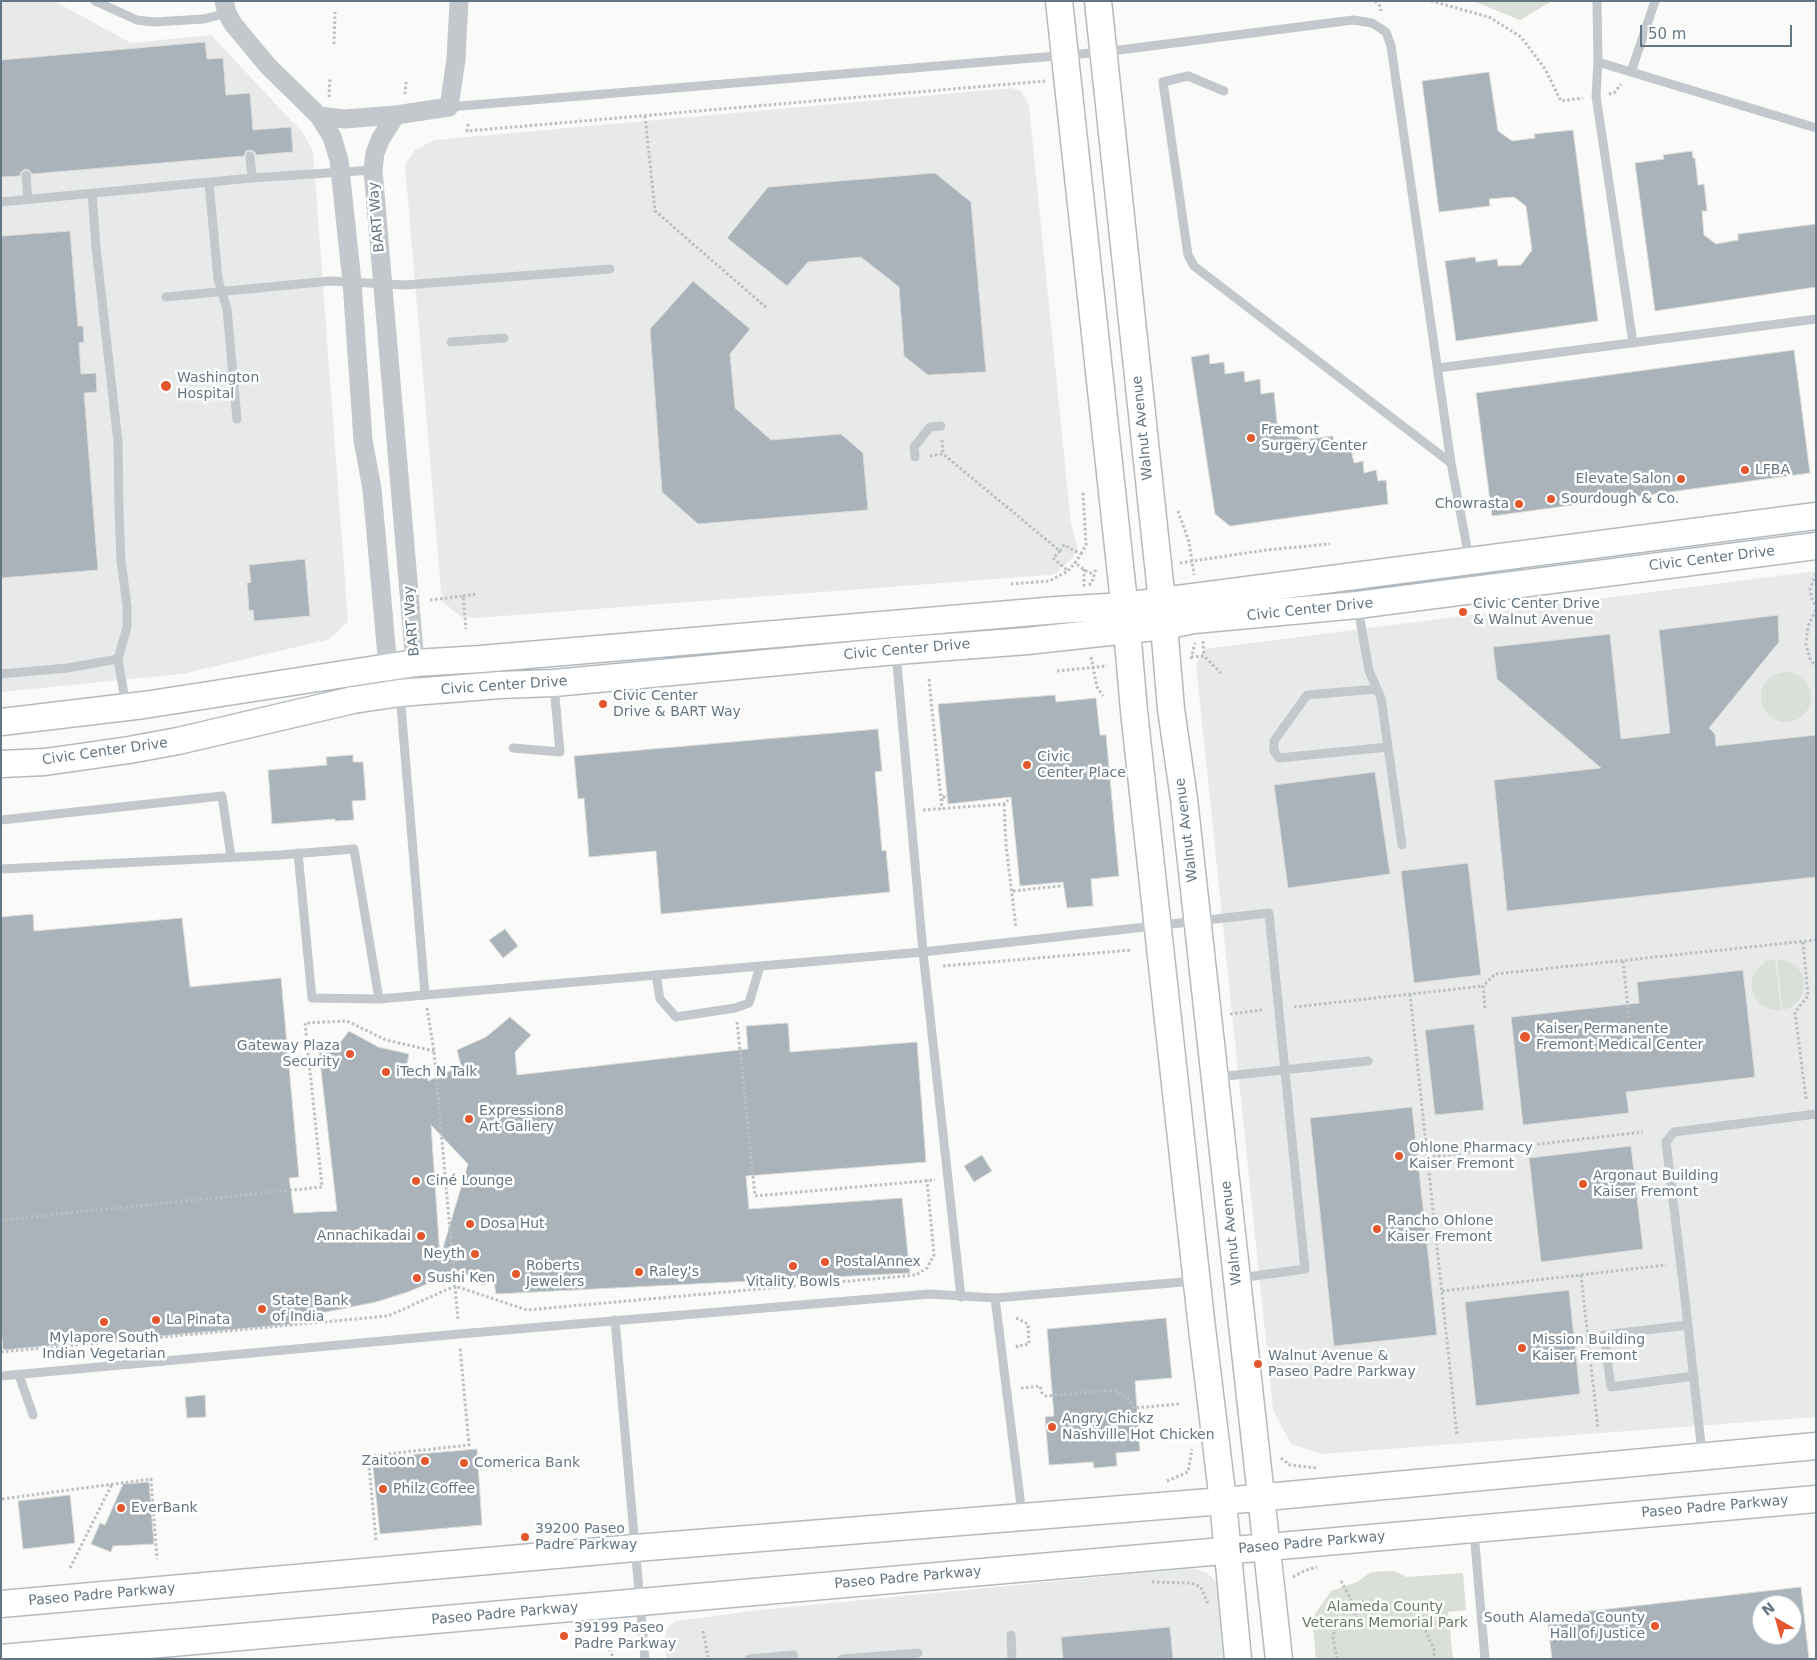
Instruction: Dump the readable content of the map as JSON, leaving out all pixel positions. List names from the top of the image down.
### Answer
{
  "streets": {
    "main road": ["Walnut Avenue", "Civic Center Drive", "Paseo Padre Parkway"],
    "street": ["BART Way"]
  },
  "crossings": [
    ["BART Way", "Civic Center Drive"],
    ["Walnut Avenue", "Civic Center Drive"],
    ["Walnut Avenue", "Paseo Padre Parkway"]
  ],
  "parks": ["Alameda County Veterans Memorial Park"],
  "places": [
    "Washington Hospital",
    "Fremont Surgery Center",
    "LFBA",
    "Elevate Salon",
    "Sourdough & Co.",
    "Chowrasta",
    "Civic Center Drive & Walnut Avenue",
    "Civic Center Drive & BART Way",
    "Civic Center Place",
    "Kaiser Permanente Fremont Medical Center",
    "Gateway Plaza Security",
    "iTech N Talk",
    "Expression8 Art Gallery",
    "Ohlone Pharmacy Kaiser Fremont",
    "Ciné Lounge",
    "Argonaut Building Kaiser Fremont",
    "Dosa Hut",
    "Rancho Ohlone Kaiser Fremont",
    "Annachikadai",
    "Neyth",
    "PostalAnnex",
    "Vitality Bowls",
    "Raley's",
    "Roberts Jewelers",
    "Sushi Ken",
    "State Bank of India",
    "La Pinata",
    "Mylapore South Indian Vegetarian",
    "Mission Building Kaiser Fremont",
    "Walnut Avenue & Paseo Padre Parkway",
    "Angry Chickz Nashville Hot Chicken",
    "Zaitoon",
    "Comerica Bank",
    "Philz Coffee",
    "EverBank",
    "39200 Paseo Padre Parkway",
    "South Alameda County Hall of Justice",
    "39199 Paseo Padre Parkway"
  ],
  "scale_bar": "50 m",
  "north": "top left"
}
